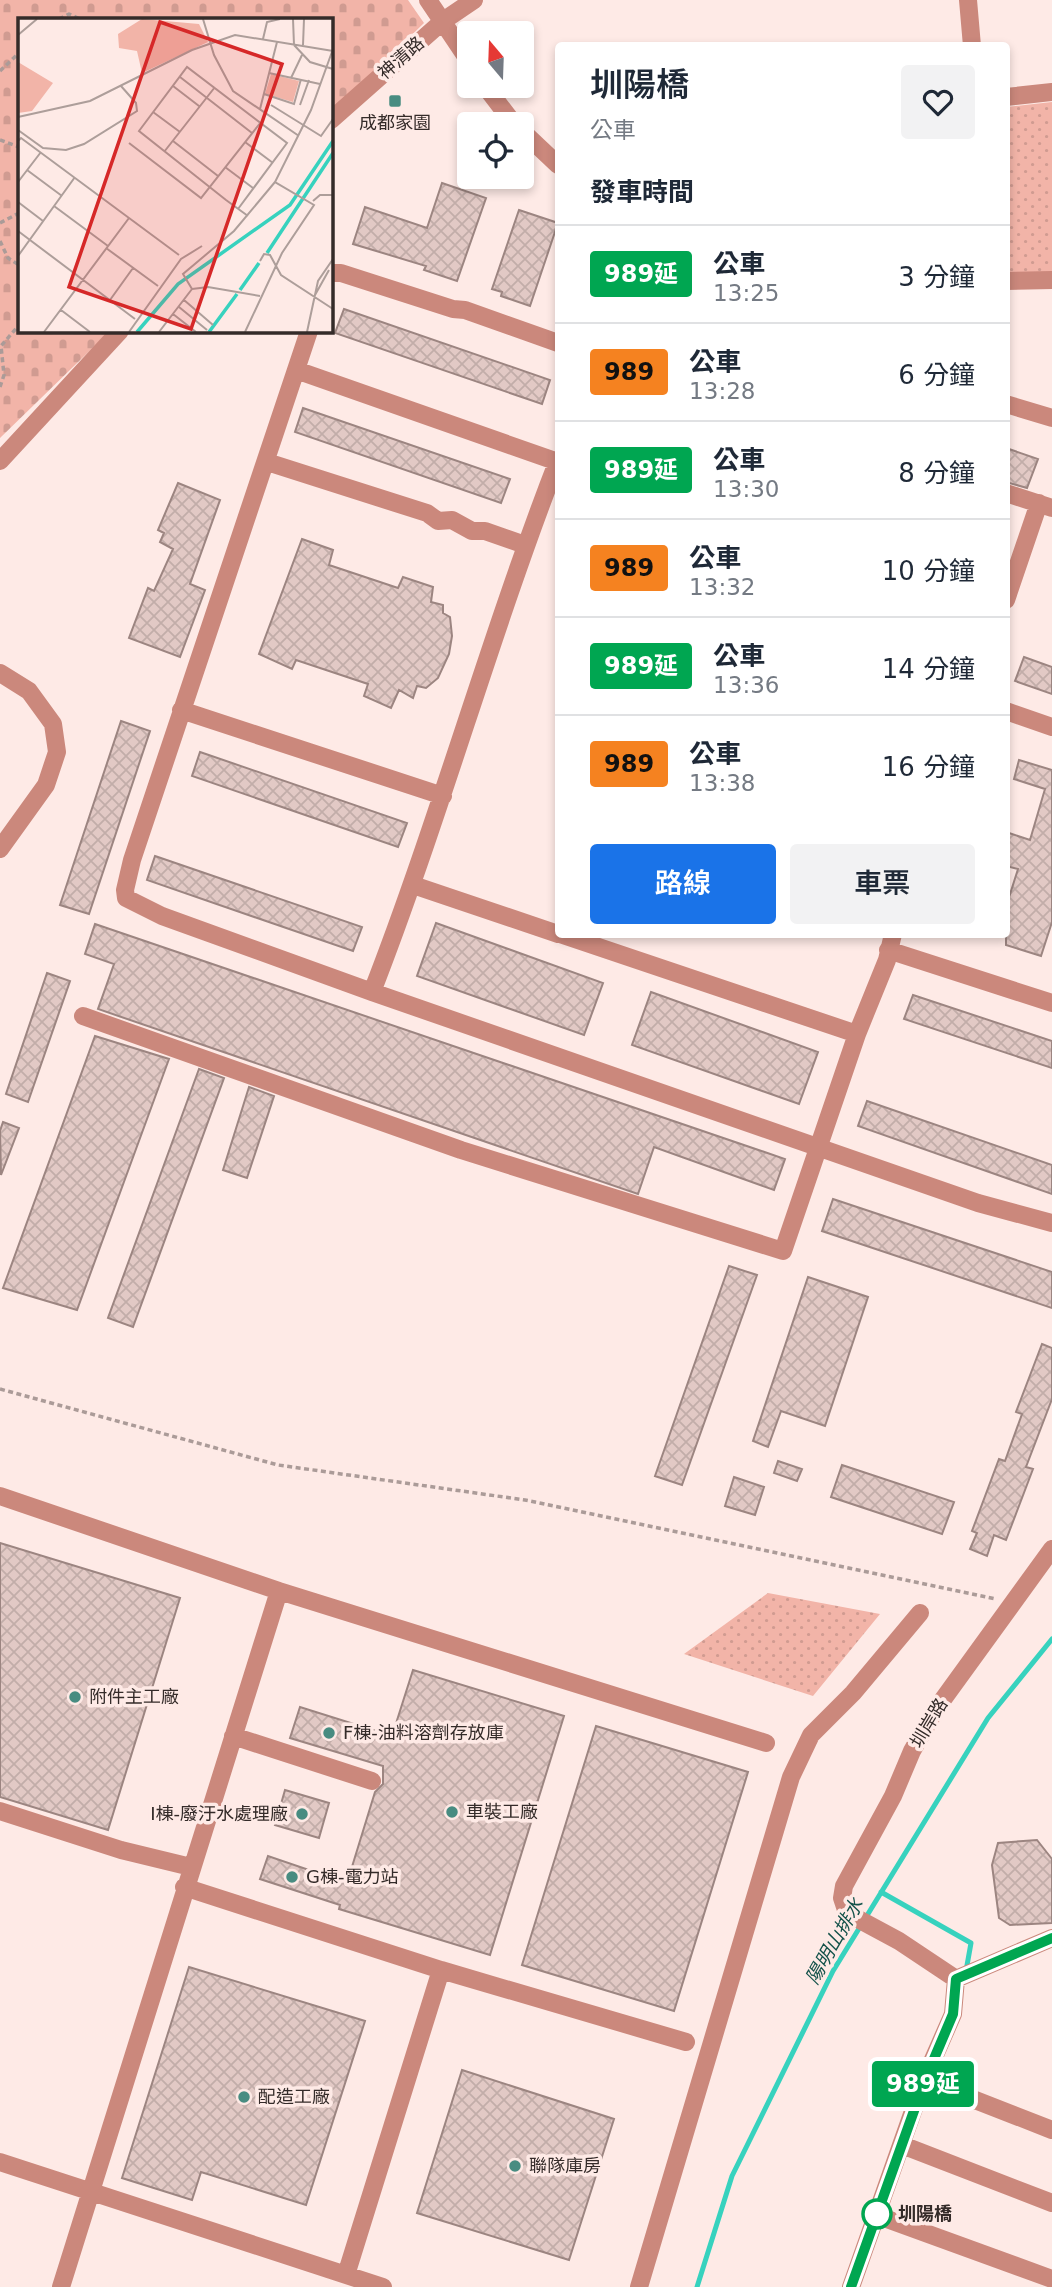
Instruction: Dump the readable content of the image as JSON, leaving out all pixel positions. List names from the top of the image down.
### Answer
{
  "streets": {
    "street": ["神清路", "圳岸路"]
  },
  "water": ["陽明山排水"],
  "places": {
    "transit": ["成都家園"],
    "other": [
      "附件主工廠",
      "F棟-油料溶劑存放庫",
      "車裝工廠",
      "I棟-廢汙水處理廠",
      "G棟-電力站",
      "配造工廠",
      "聯隊庫房",
      "圳陽橋"
    ]
  },
  "lines": ["bus line 989延"],
  "north": "top",
  "page": {
    "on_map": "989延",
    "heading": [
      ["圳陽橋", "公車"],
      "發車時間"
    ],
    "list": [
      {
        "mark": "989延",
        "name": "公車",
        "note": "13:25",
        "value": "3 分鐘"
      },
      {
        "mark": "989",
        "name": "公車",
        "note": "13:28",
        "value": "6 分鐘"
      },
      {
        "mark": "989延",
        "name": "公車",
        "note": "13:30",
        "value": "8 分鐘"
      },
      {
        "mark": "989",
        "name": "公車",
        "note": "13:32",
        "value": "10 分鐘"
      },
      {
        "mark": "989延",
        "name": "公車",
        "note": "13:36",
        "value": "14 分鐘"
      },
      {
        "mark": "989",
        "name": "公車",
        "note": "13:38",
        "value": "16 分鐘"
      }
    ],
    "buttons": ["路線", "車票"]
  }
}
